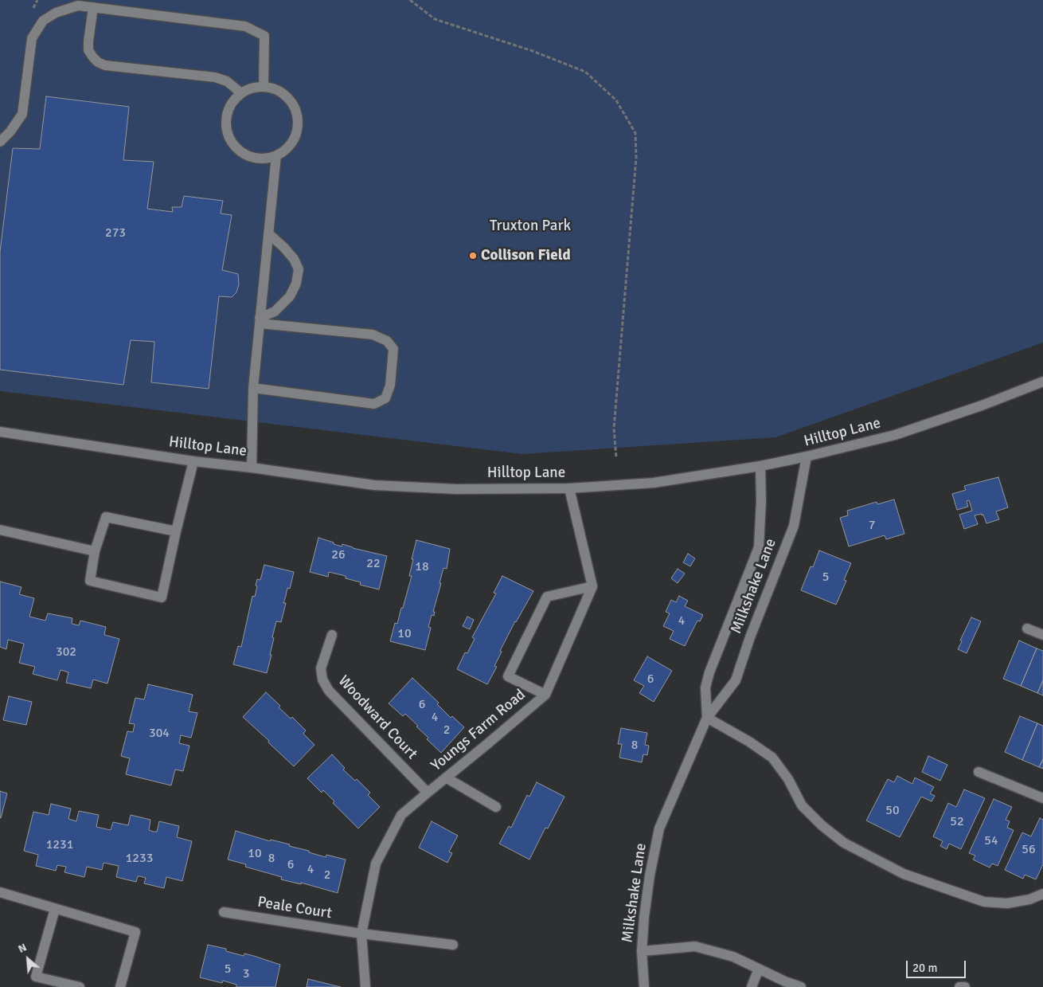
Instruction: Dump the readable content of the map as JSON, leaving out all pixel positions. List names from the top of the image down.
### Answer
{
  "streets": {
    "street": [
      "Hilltop Lane",
      "Milkshake Lane",
      "Woodward Court",
      "Youngs Farm Road",
      "Peale Court"
    ]
  },
  "crossings": [
    ["Hilltop Lane", "Milkshake Lane"],
    ["Woodward Court", "Youngs Farm Road"],
    ["Youngs Farm Road", "Peale Court"]
  ],
  "parks": ["Truxton Park"],
  "places": ["Collison Field"],
  "house_numbers": [
    "273",
    "7",
    "26",
    "22",
    "18",
    "5",
    "4",
    "10",
    "302",
    "6",
    "6",
    "4",
    "2",
    "304",
    "8",
    "50",
    "52",
    "54",
    "1231",
    "56",
    "10",
    "1233",
    "8",
    "6",
    "4",
    "2",
    "5",
    "3"
  ],
  "scale_bar": "20 m",
  "north": "top left"
}
